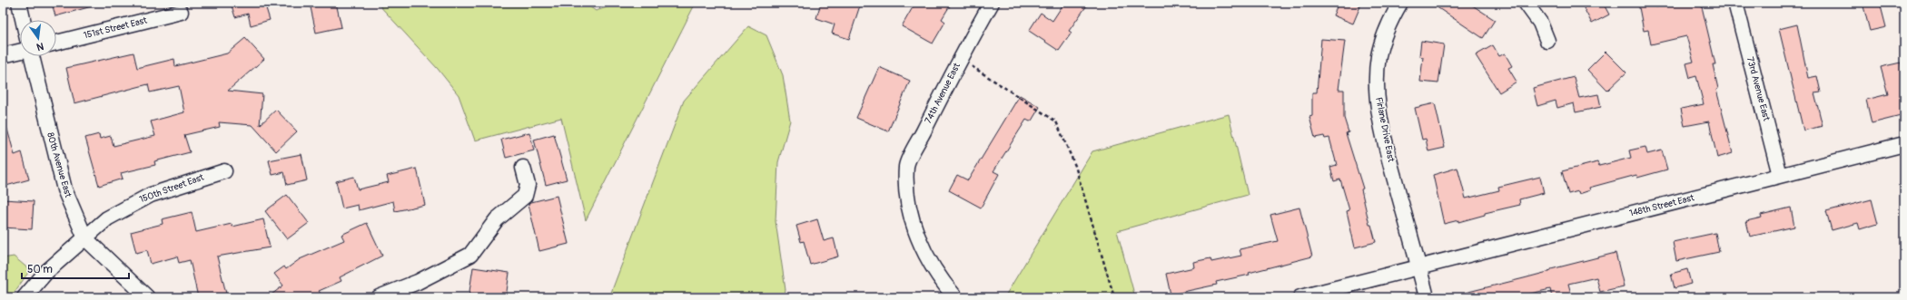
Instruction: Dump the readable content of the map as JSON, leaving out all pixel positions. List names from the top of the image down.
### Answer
{
  "streets": {
    "street": [
      "151st Street East",
      "73rd Avenue East",
      "74th Avenue East",
      "Firlane Drive East",
      "80th Avenue East",
      "150th Street East",
      "148th Street East"
    ]
  },
  "crossings": [
    ["73rd Avenue East", "148th Street East"],
    ["Firlane Drive East", "148th Street East"],
    ["80th Avenue East", "150th Street East"]
  ],
  "scale_bar": "50 m",
  "north": "bottom"
}
